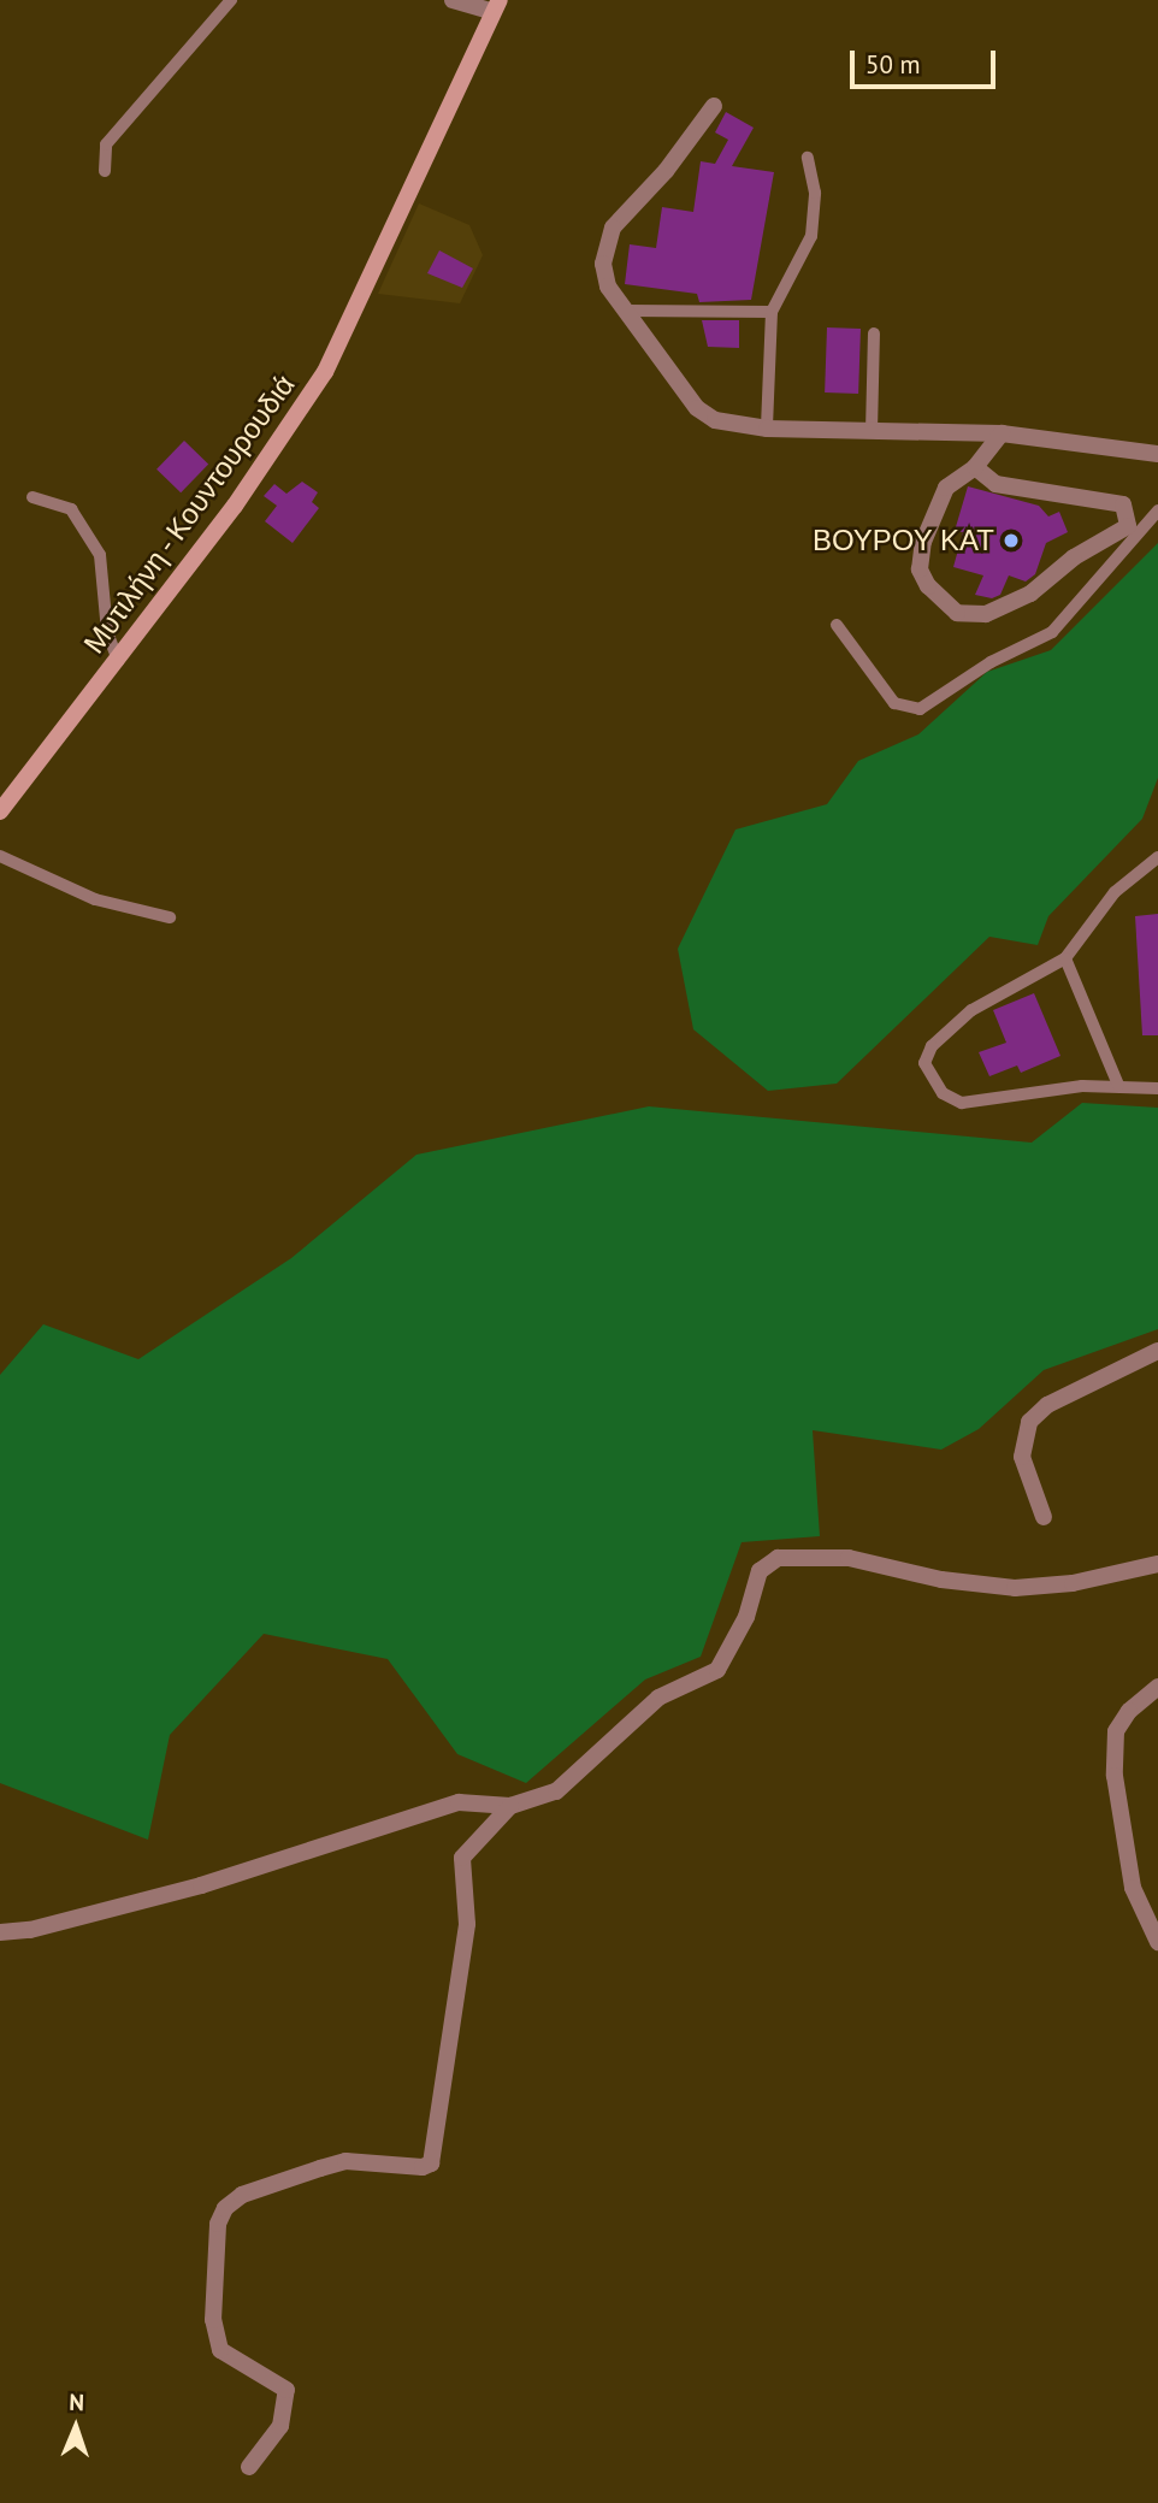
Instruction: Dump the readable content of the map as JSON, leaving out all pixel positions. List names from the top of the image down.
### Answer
{
  "streets": {
    "main road": ["Μυτιλήνη - Κουντουρουδιά"]
  },
  "places": ["ΒΟΥΡΟΥ ΚΑΤ"],
  "scale_bar": "50 m",
  "north": "top"
}
